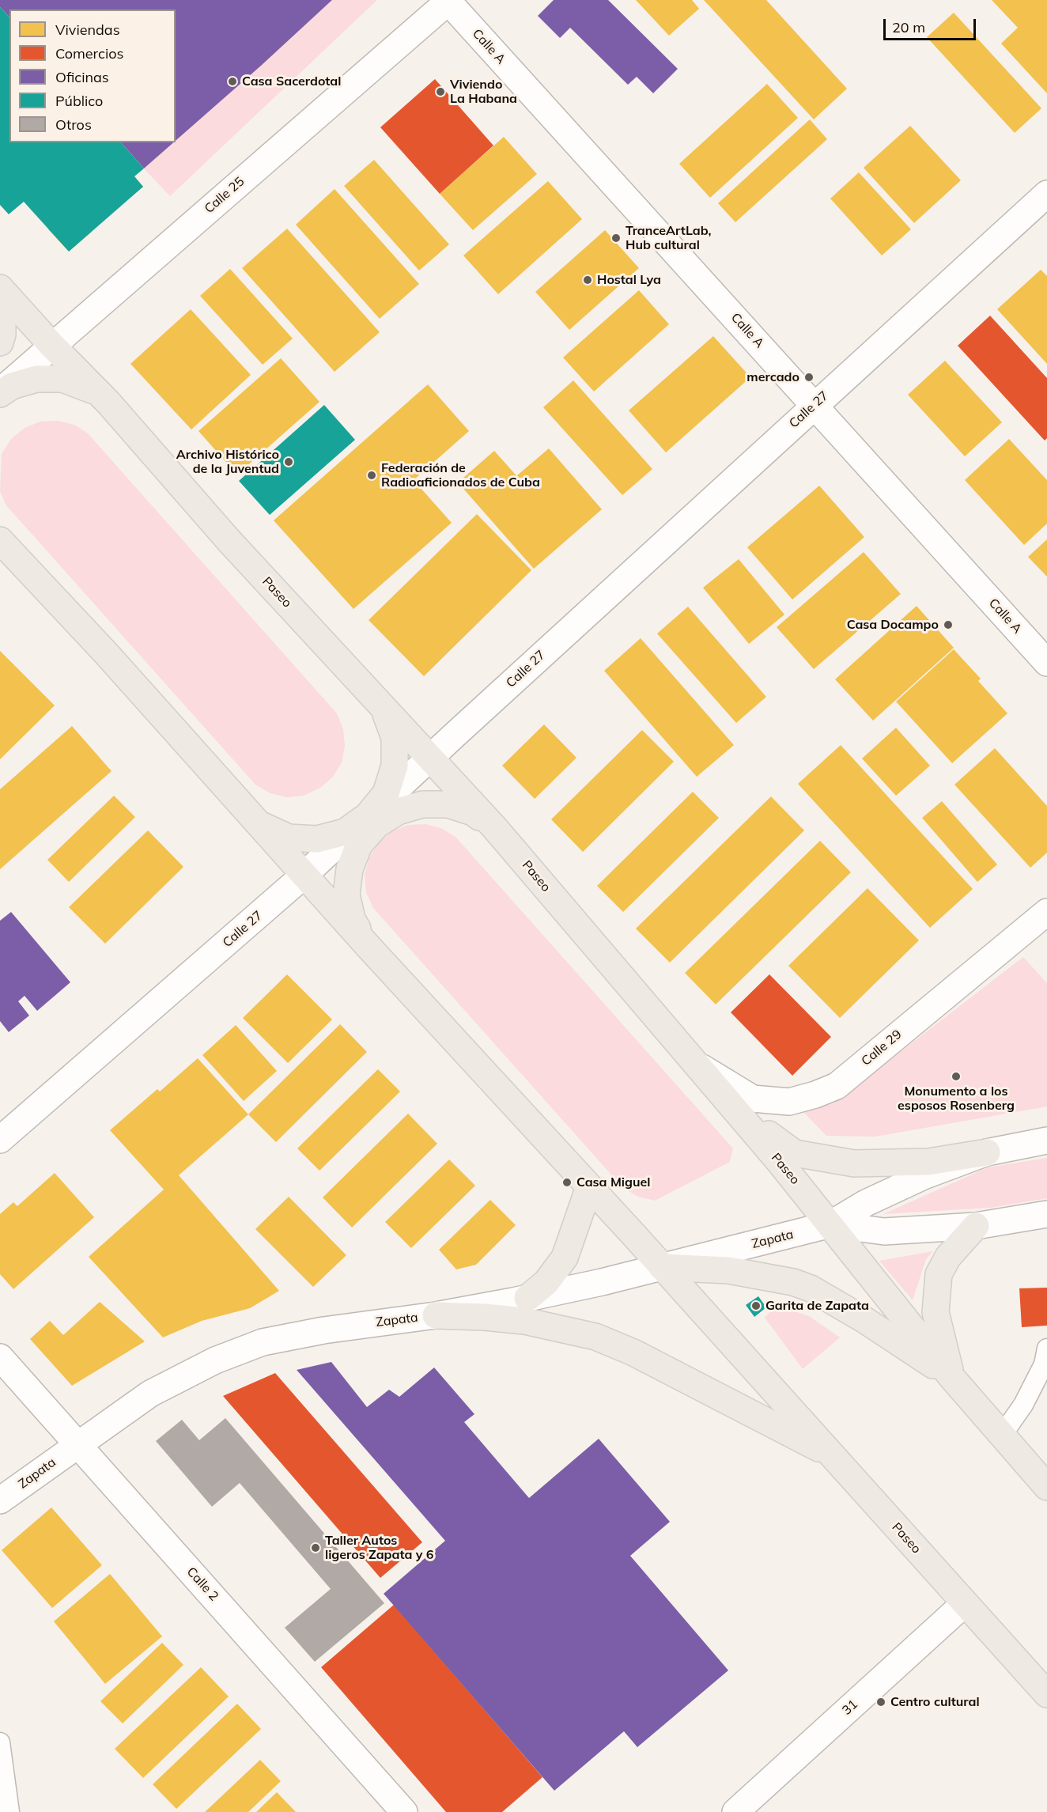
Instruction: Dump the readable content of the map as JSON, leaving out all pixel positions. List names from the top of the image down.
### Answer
{
  "streets": {
    "main road": ["Paseo"],
    "street": [
      "Calle A",
      "Calle 25",
      "Calle 27",
      "Calle 29",
      "Zapata",
      "Calle 2",
      "31"
    ]
  },
  "crossings": [
    ["Calle A", "Calle 25"],
    ["Calle A", "Calle 27"],
    ["Calle 25", "Paseo"],
    ["Calle 27", "Paseo"],
    ["Paseo", "Calle 29"],
    ["Paseo", "Zapata"],
    ["Paseo", "31"],
    ["Zapata", "Calle 2"]
  ],
  "places": [
    "Casa Sacerdotal",
    "Viviendo La Habana",
    "TranceArtLab, Hub cultural",
    "Hostal Lya",
    "mercado",
    "Archivo Histórico de la Juventud",
    "Federación de Radioaficionados de Cuba",
    "Casa Docampo",
    "Monumento a los esposos Rosenberg",
    "Casa Miguel",
    "Garita de Zapata",
    "Taller Autos ligeros Zapata y 6",
    "Centro cultural"
  ],
  "legend": [
    "Viviendas",
    "Comercios",
    "Oficinas",
    "Público",
    "Otros"
  ],
  "scale_bar": "20 m"
}
